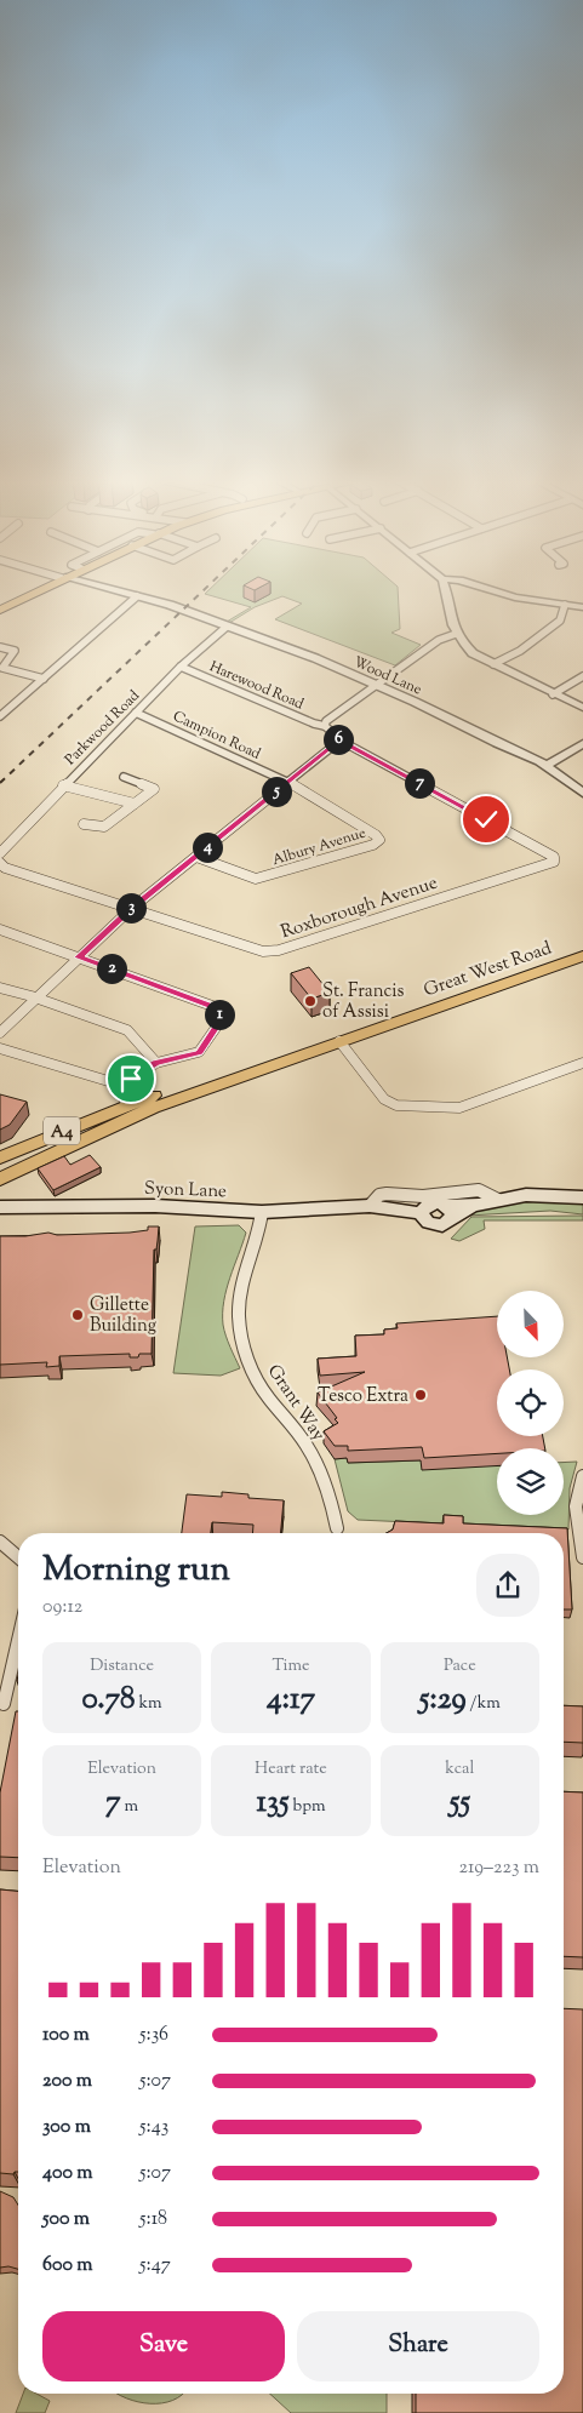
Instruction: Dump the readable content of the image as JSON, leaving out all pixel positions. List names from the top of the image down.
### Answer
{
  "streets": {
    "main road": ["Great West Road", "A4", "Syon Lane"],
    "street": [
      "Wood Lane",
      "Harewood Road",
      "Parkwood Road",
      "Campion Road",
      "Albury Avenue",
      "Roxborough Avenue",
      "Grant Way"
    ]
  },
  "crossings": [
    ["Wood Lane", "Parkwood Road"],
    ["Harewood Road", "Parkwood Road"],
    ["Parkwood Road", "Campion Road"],
    ["Campion Road", "Albury Avenue"],
    ["Great West Road", "A4"],
    ["Syon Lane", "Grant Way"]
  ],
  "places": ["St. Francis of Assisi", "Gillette Building", "Tesco Extra"],
  "north": "bottom right",
  "page": {
    "pins": [
      "6",
      "7",
      "5",
      "4",
      "3",
      "2",
      "1"
    ],
    "heading": ["Morning run", "09:12"],
    "stats": [
      ["Distance", "0.78 km"],
      ["Time", "4:17"],
      ["Pace", "5:29 /km"],
      ["Elevation", "7 m"],
      ["Heart rate", "135 bpm"],
      ["kcal", "55"]
    ],
    "chart": ["Elevation", "219–223 m"],
    "list": [
      {
        "name": "100 m",
        "note": "5:36"
      },
      {
        "name": "200 m",
        "note": "5:07"
      },
      {
        "name": "300 m",
        "note": "5:43"
      },
      {
        "name": "400 m",
        "note": "5:07"
      },
      {
        "name": "500 m",
        "note": "5:18"
      },
      {
        "name": "600 m",
        "note": "5:47"
      }
    ],
    "buttons": ["Save", "Share"]
  }
}
